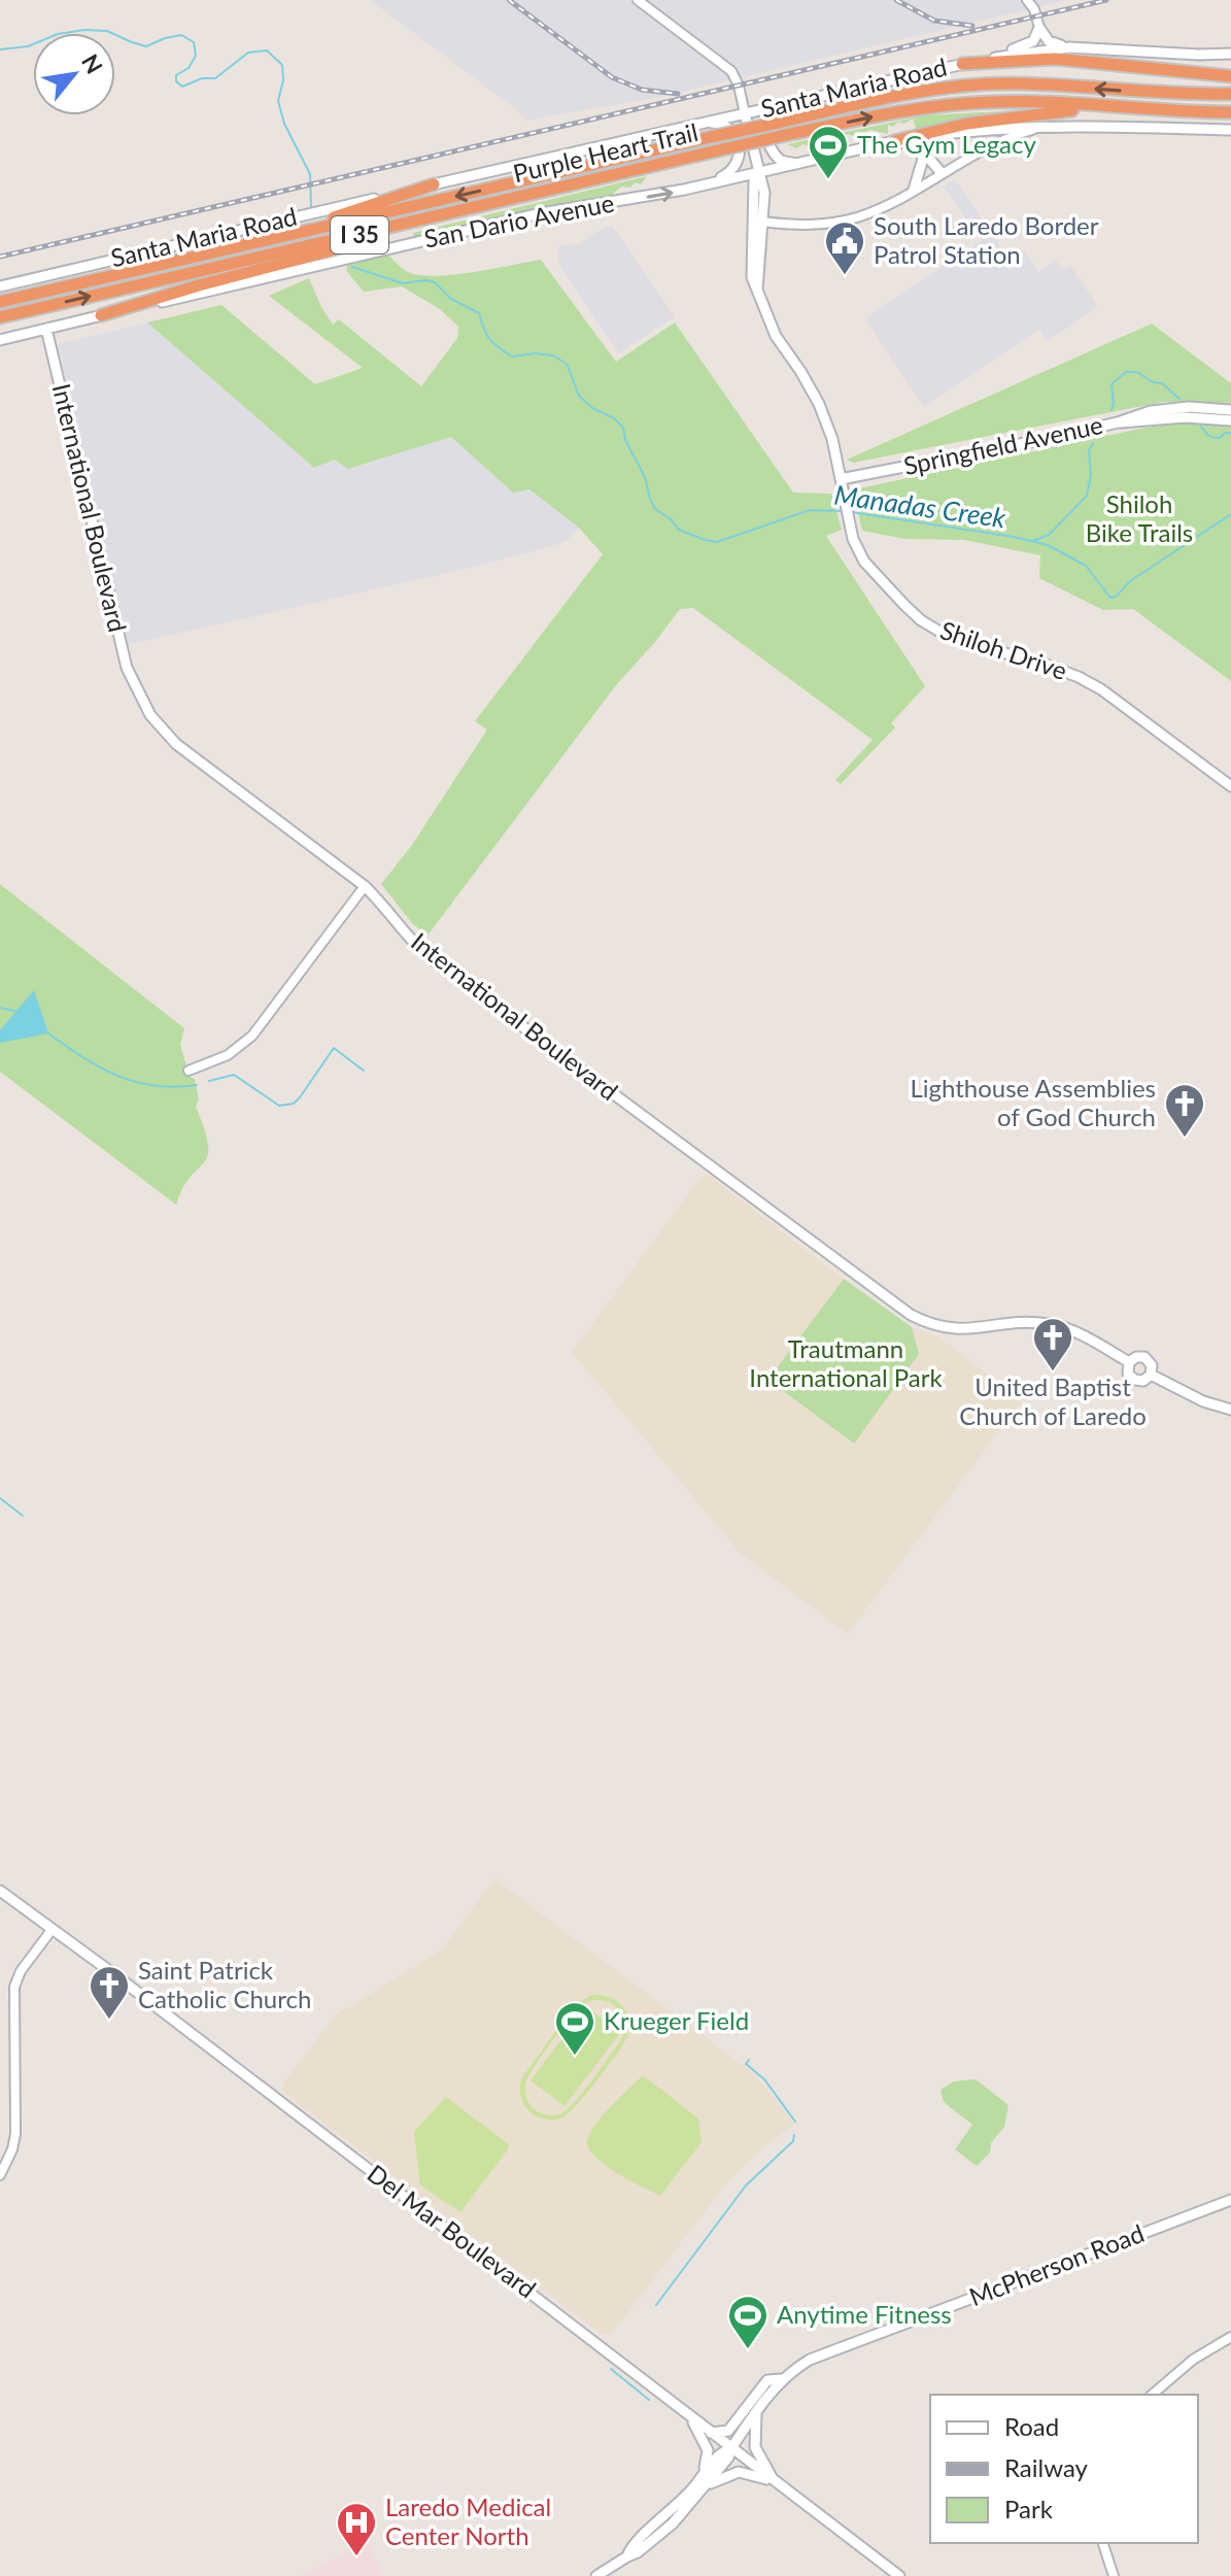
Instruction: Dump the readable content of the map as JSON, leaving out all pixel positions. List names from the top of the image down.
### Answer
{
  "streets": {
    "highway": ["Purple Heart Trail", "I 35"],
    "main road": [
      "Santa Maria Road",
      "San Dario Avenue",
      "Springfield Avenue",
      "International Boulevard",
      "Shiloh Drive",
      "Del Mar Boulevard",
      "McPherson Road"
    ]
  },
  "crossings": [
    ["Santa Maria Road", "Shiloh Drive"],
    ["San Dario Avenue", "International Boulevard"],
    ["San Dario Avenue", "Shiloh Drive"],
    ["Springfield Avenue", "Shiloh Drive"],
    ["Del Mar Boulevard", "McPherson Road"]
  ],
  "one_way": ["San Dario Avenue"],
  "water": ["Manadas Creek"],
  "parks": ["Shiloh Bike Trails", "Trautmann International Park"],
  "places": {
    "sports": ["The Gym Legacy", "Krueger Field", "Anytime Fitness"],
    "public building": ["South Laredo Border Patrol Station"],
    "church": ["Lighthouse Assemblies of God Church", "United Baptist Church of Laredo", "Saint Patrick Catholic Church"],
    "hospital": ["Laredo Medical Center North"]
  },
  "legend": ["Road", "Railway", "Park"],
  "north": "top right"
}
